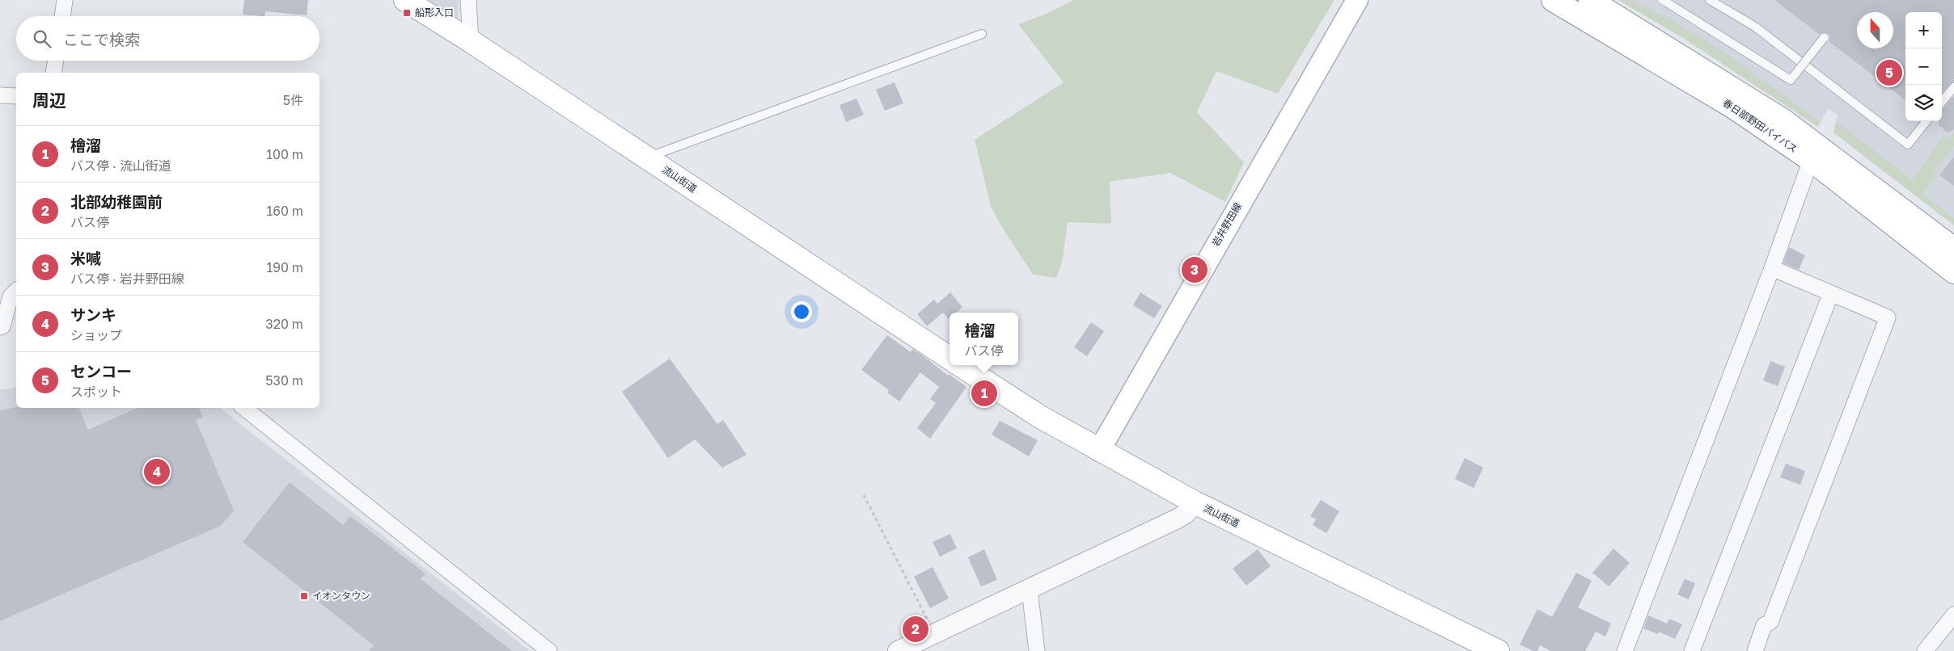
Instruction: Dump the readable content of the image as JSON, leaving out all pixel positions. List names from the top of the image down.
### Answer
{
  "streets": {
    "main road": ["春日部野田バイパス", "流山街道", "岩井野田線"]
  },
  "crossings": [
    ["流山街道", "岩井野田線"]
  ],
  "places": {
    "transit": ["船形入口", "イオンタウン"]
  },
  "north": "top",
  "page": {
    "map_buttons": ["+", "−"],
    "search": "ここで検索",
    "pins": [
      "5",
      "3",
      "1",
      "4",
      "2"
    ],
    "heading": ["周辺", "5件"],
    "list": [
      {
        "mark": "1",
        "name": "檜溜",
        "note": "バス停 · 流山街道",
        "value": "100 m"
      },
      {
        "mark": "2",
        "name": "北部幼稚園前",
        "note": "バス停",
        "value": "160 m"
      },
      {
        "mark": "3",
        "name": "米喊",
        "note": "バス停 · 岩井野田線",
        "value": "190 m"
      },
      {
        "mark": "4",
        "name": "サンキ",
        "note": "ショップ",
        "value": "320 m"
      },
      {
        "mark": "5",
        "name": "センコー",
        "note": "スポット",
        "value": "530 m"
      }
    ],
    "popup": ["檜溜", "バス停"]
  }
}
